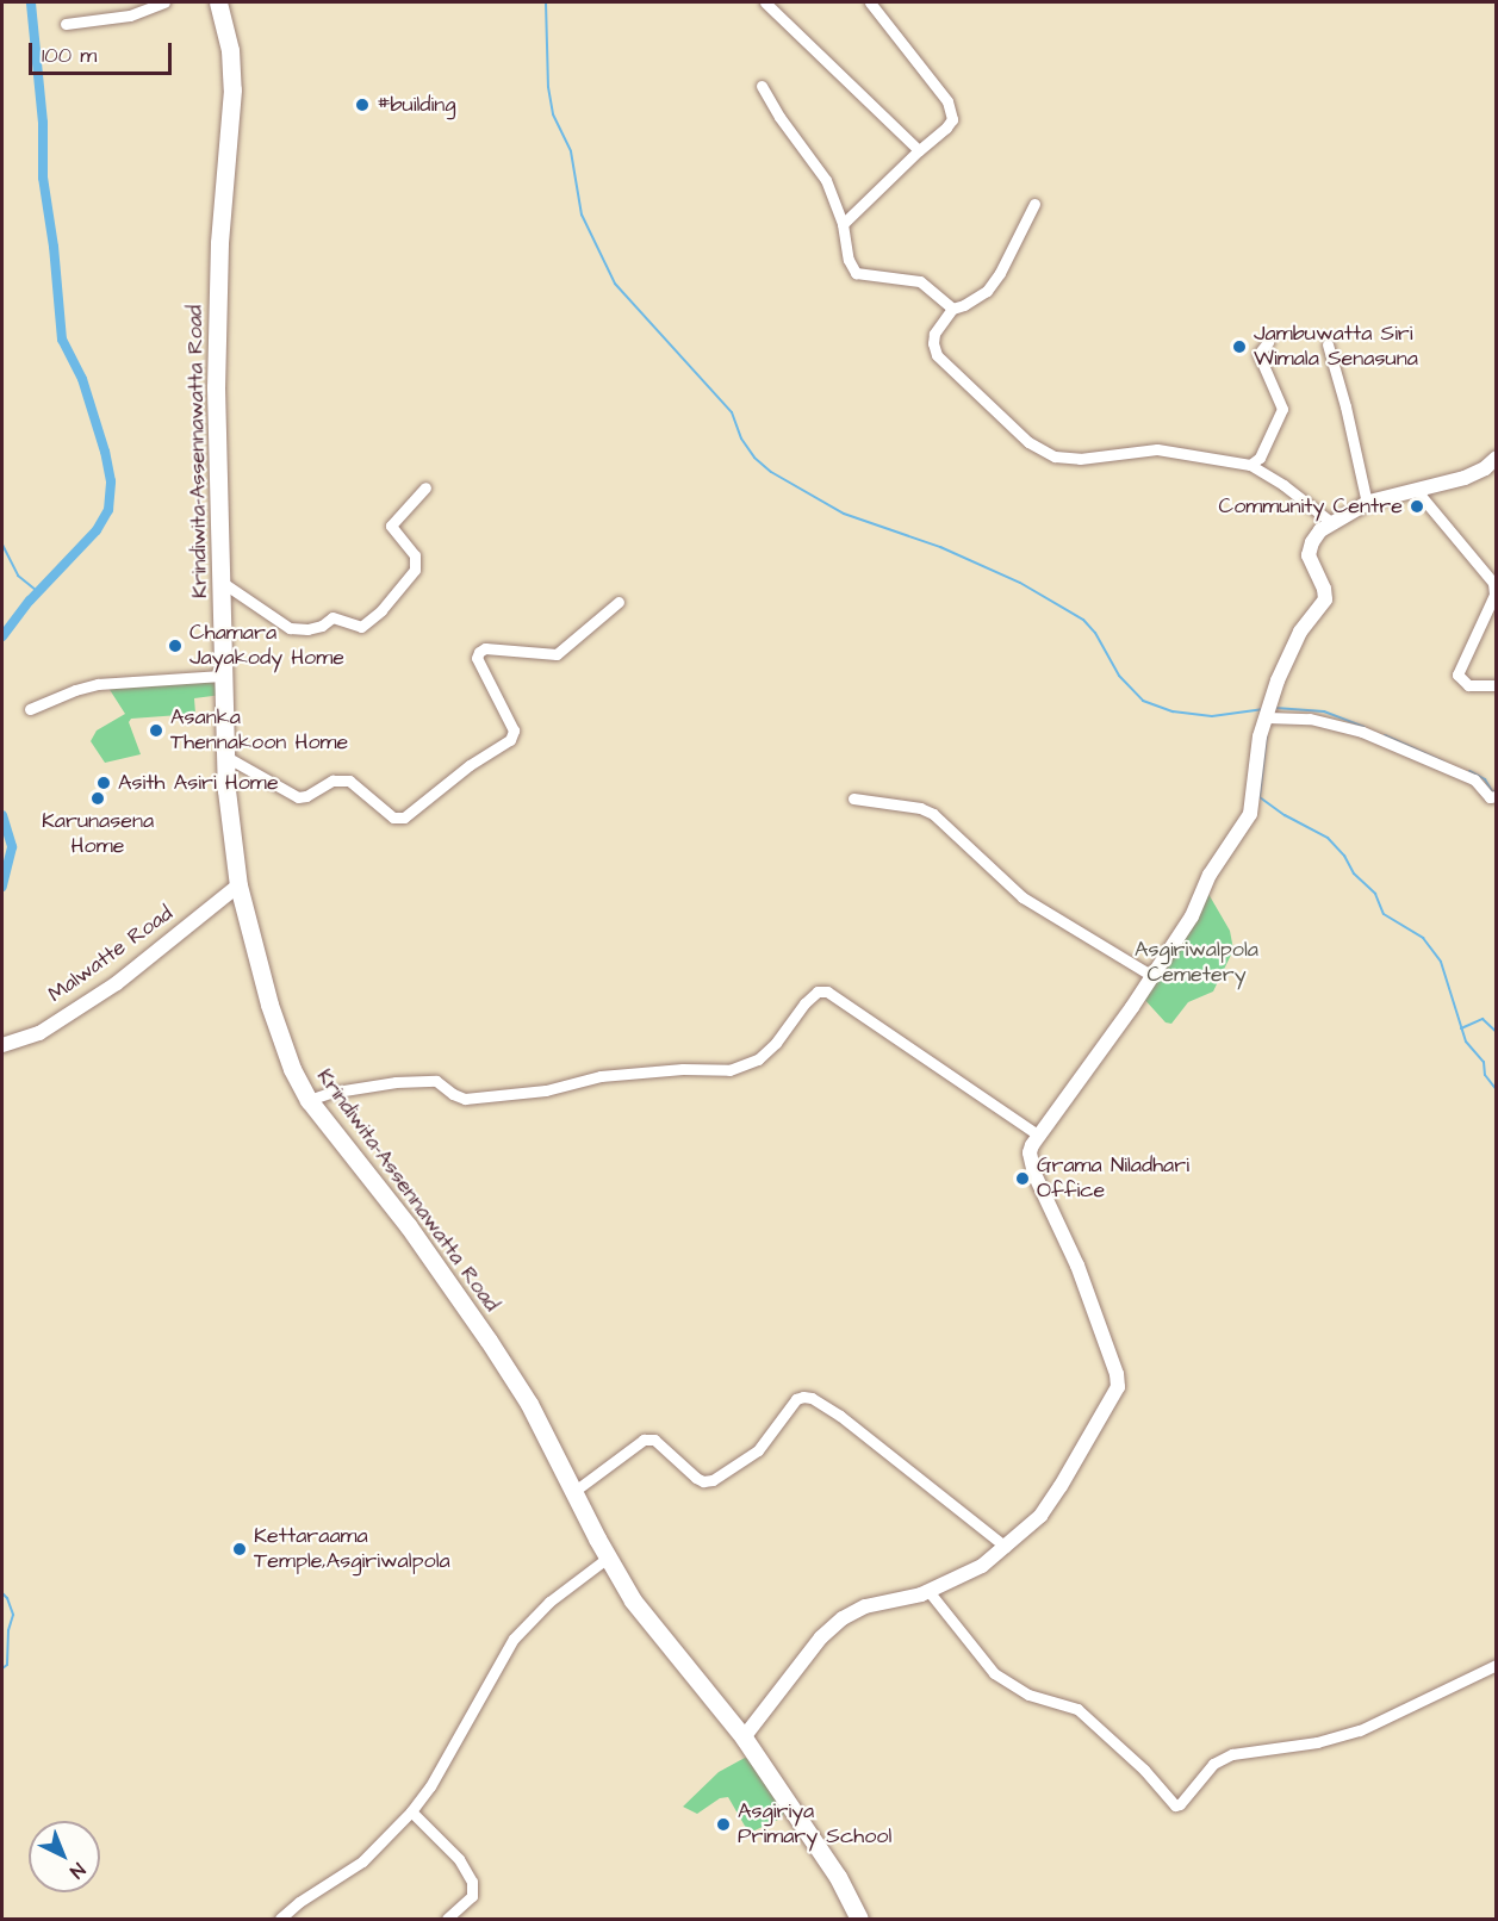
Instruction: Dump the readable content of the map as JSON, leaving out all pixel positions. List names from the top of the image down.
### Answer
{
  "streets": {
    "main road": ["Krindiwita-Assennawatta Road"],
    "street": ["Malwatte Road"]
  },
  "crossings": [
    ["Krindiwita-Assennawatta Road", "Malwatte Road"]
  ],
  "parks": ["Asgiriwalpola Cemetery"],
  "places": [
    "#building",
    "Jambuwatta Siri Wimala Senasuna",
    "Community Centre",
    "Chamara Jayakody Home",
    "Asanka Thennakoon Home",
    "Asith Asiri Home",
    "Karunasena Home",
    "Grama Niladhari Office",
    "Kettaraama Temple,Asgiriwalpola",
    "Asgiriya Primary School"
  ],
  "scale_bar": "100 m",
  "north": "bottom right"
}
